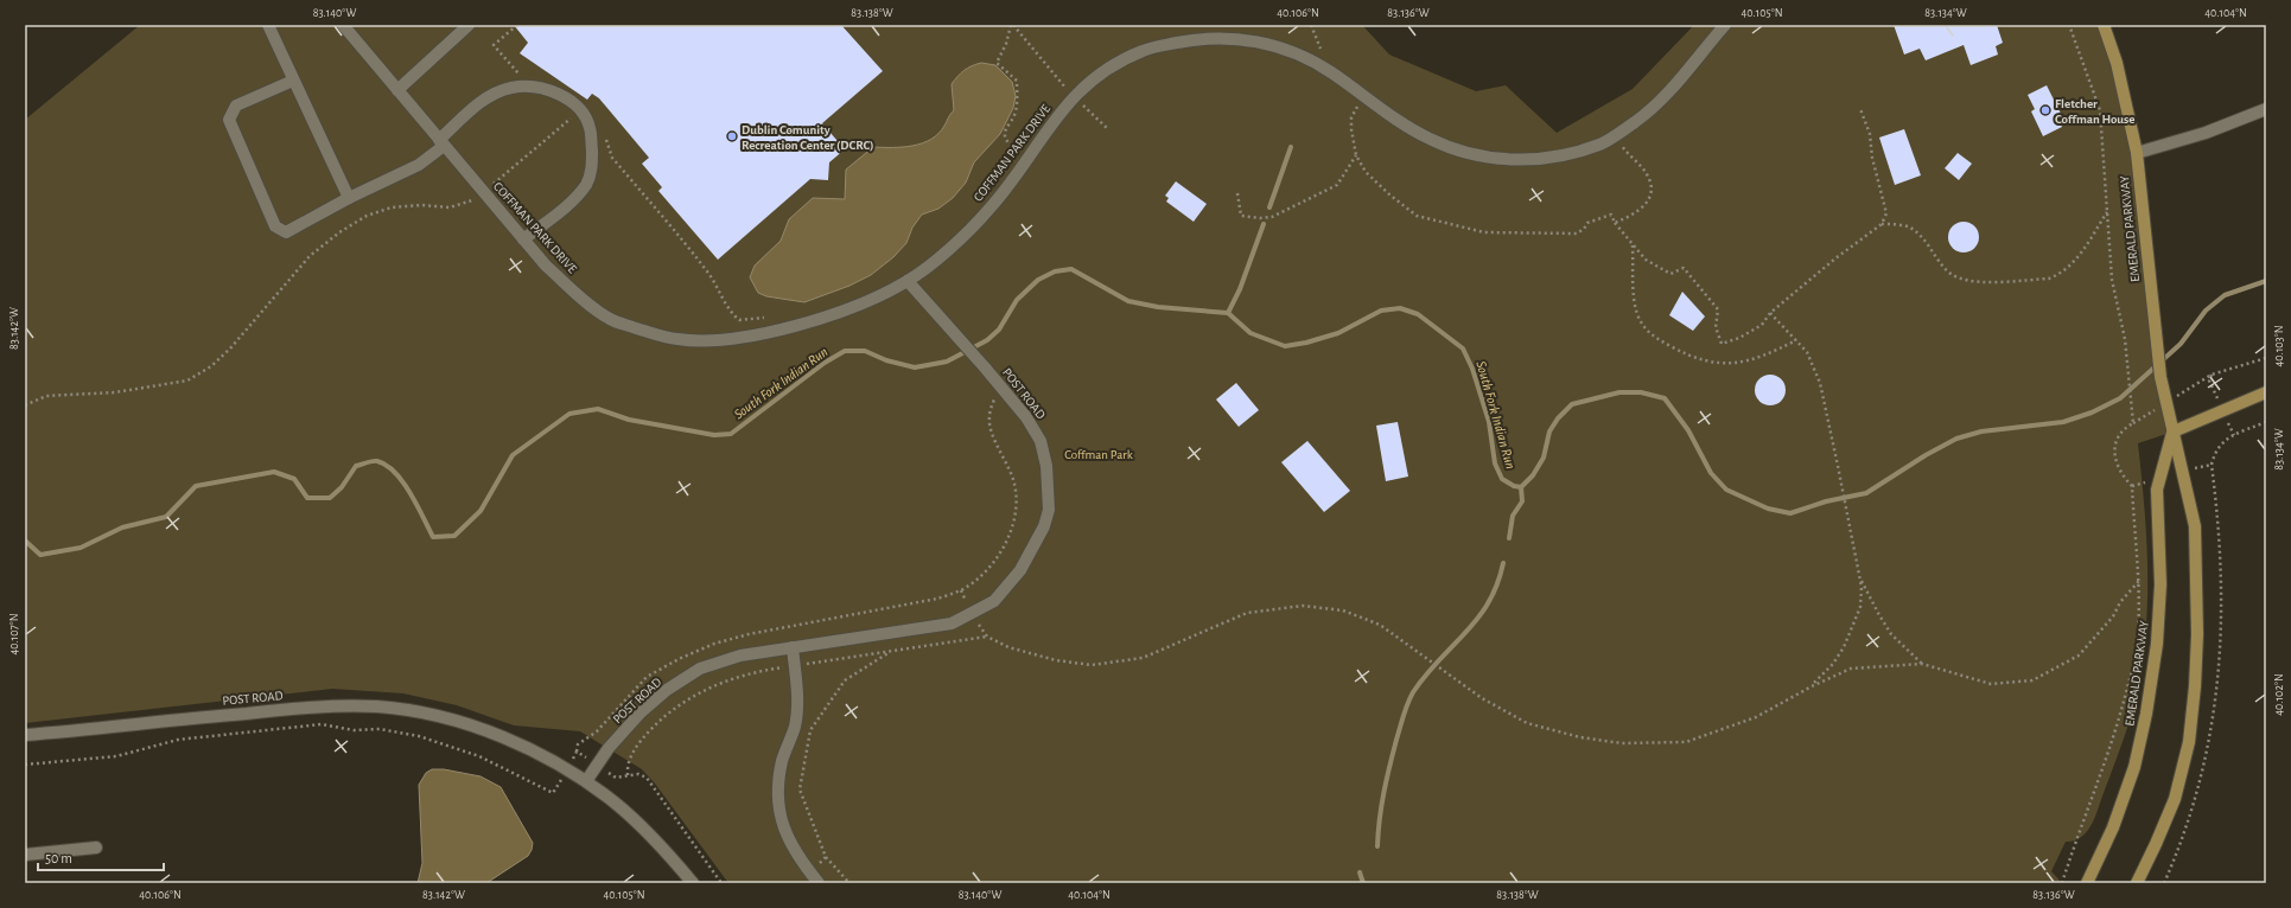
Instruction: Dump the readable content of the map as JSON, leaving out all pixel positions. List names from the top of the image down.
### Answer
{
  "streets": {
    "main road": ["EMERALD PARKWAY"],
    "street": ["COFFMAN PARK DRIVE", "POST ROAD"]
  },
  "crossings": [
    ["COFFMAN PARK DRIVE", "POST ROAD"]
  ],
  "water": ["South Fork Indian Run"],
  "parks": ["Coffman Park"],
  "places": ["Fletcher Coffman House", "Dublin Comunity Recreation Center (DCRC)"],
  "scale_bar": "50 m",
  "coordinates": [
    "83.140°W",
    "83.138°W",
    "40.106°N",
    "83.136°W",
    "40.105°N",
    "83.134°W",
    "40.104°N",
    "83.142°W",
    "40.103°N",
    "40.107°N",
    "40.102°N"
  ]
}
